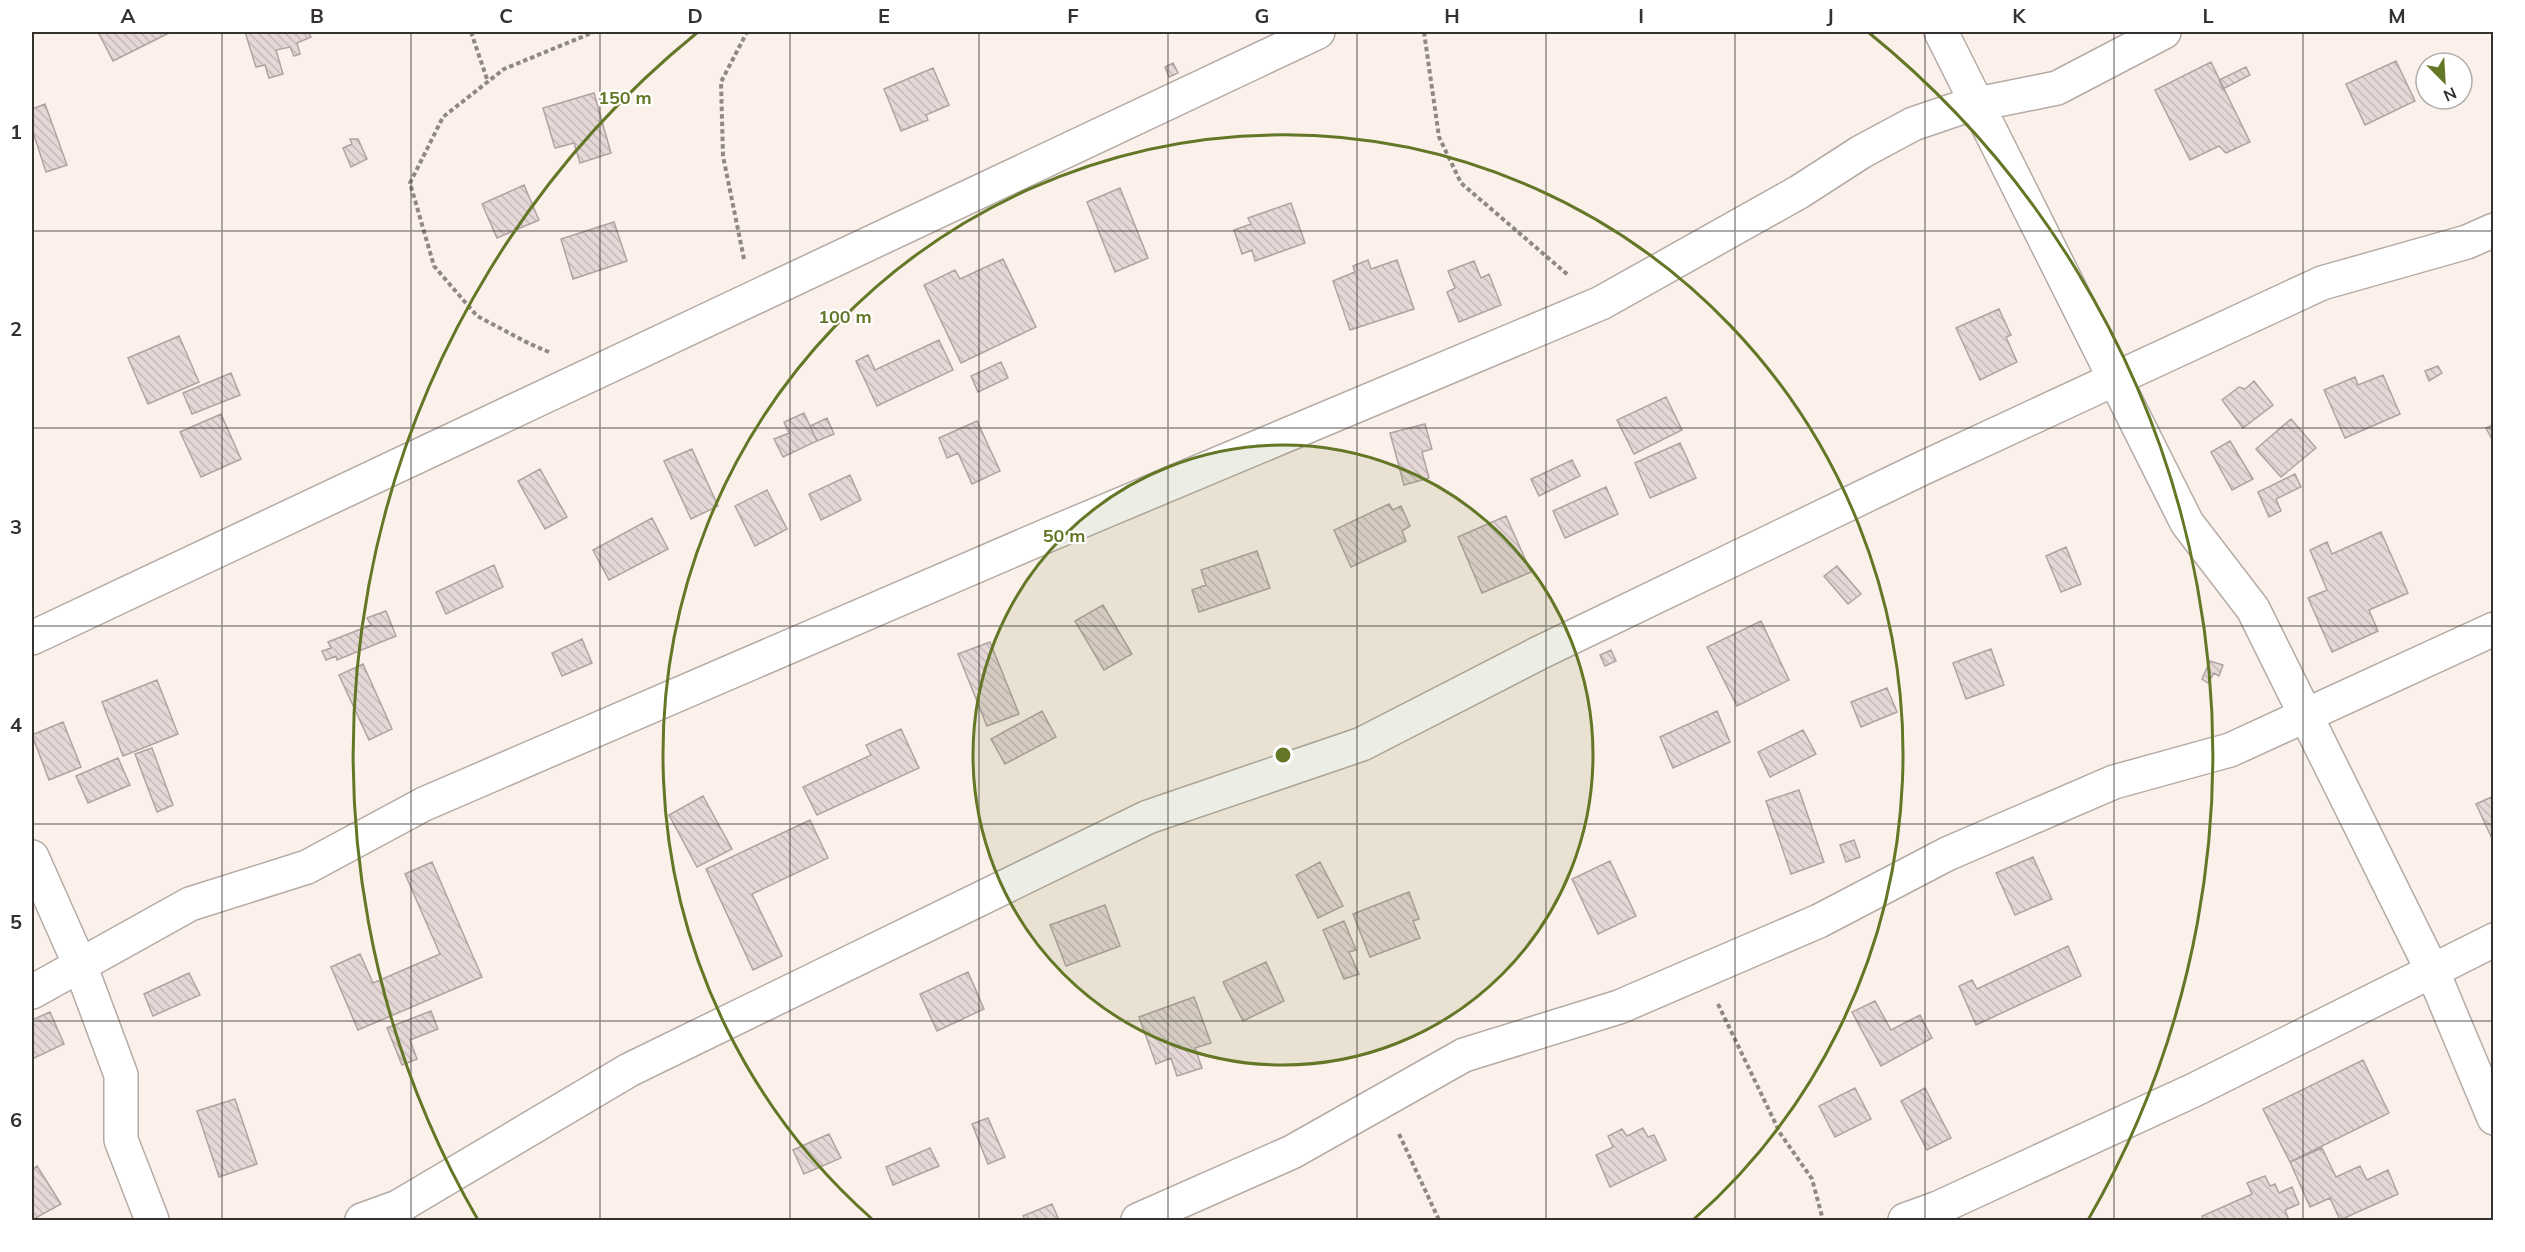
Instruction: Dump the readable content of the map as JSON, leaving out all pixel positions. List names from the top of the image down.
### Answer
{
  "north": "bottom right",
  "grid": {
    "columns": [
      "A",
      "B",
      "C",
      "D",
      "E",
      "F",
      "G",
      "H",
      "I",
      "J",
      "K",
      "L",
      "M"
    ],
    "rows": [
      "1",
      "2",
      "3",
      "4",
      "5",
      "6"
    ]
  },
  "rings": ["150 m", "100 m", "50 m"]
}
